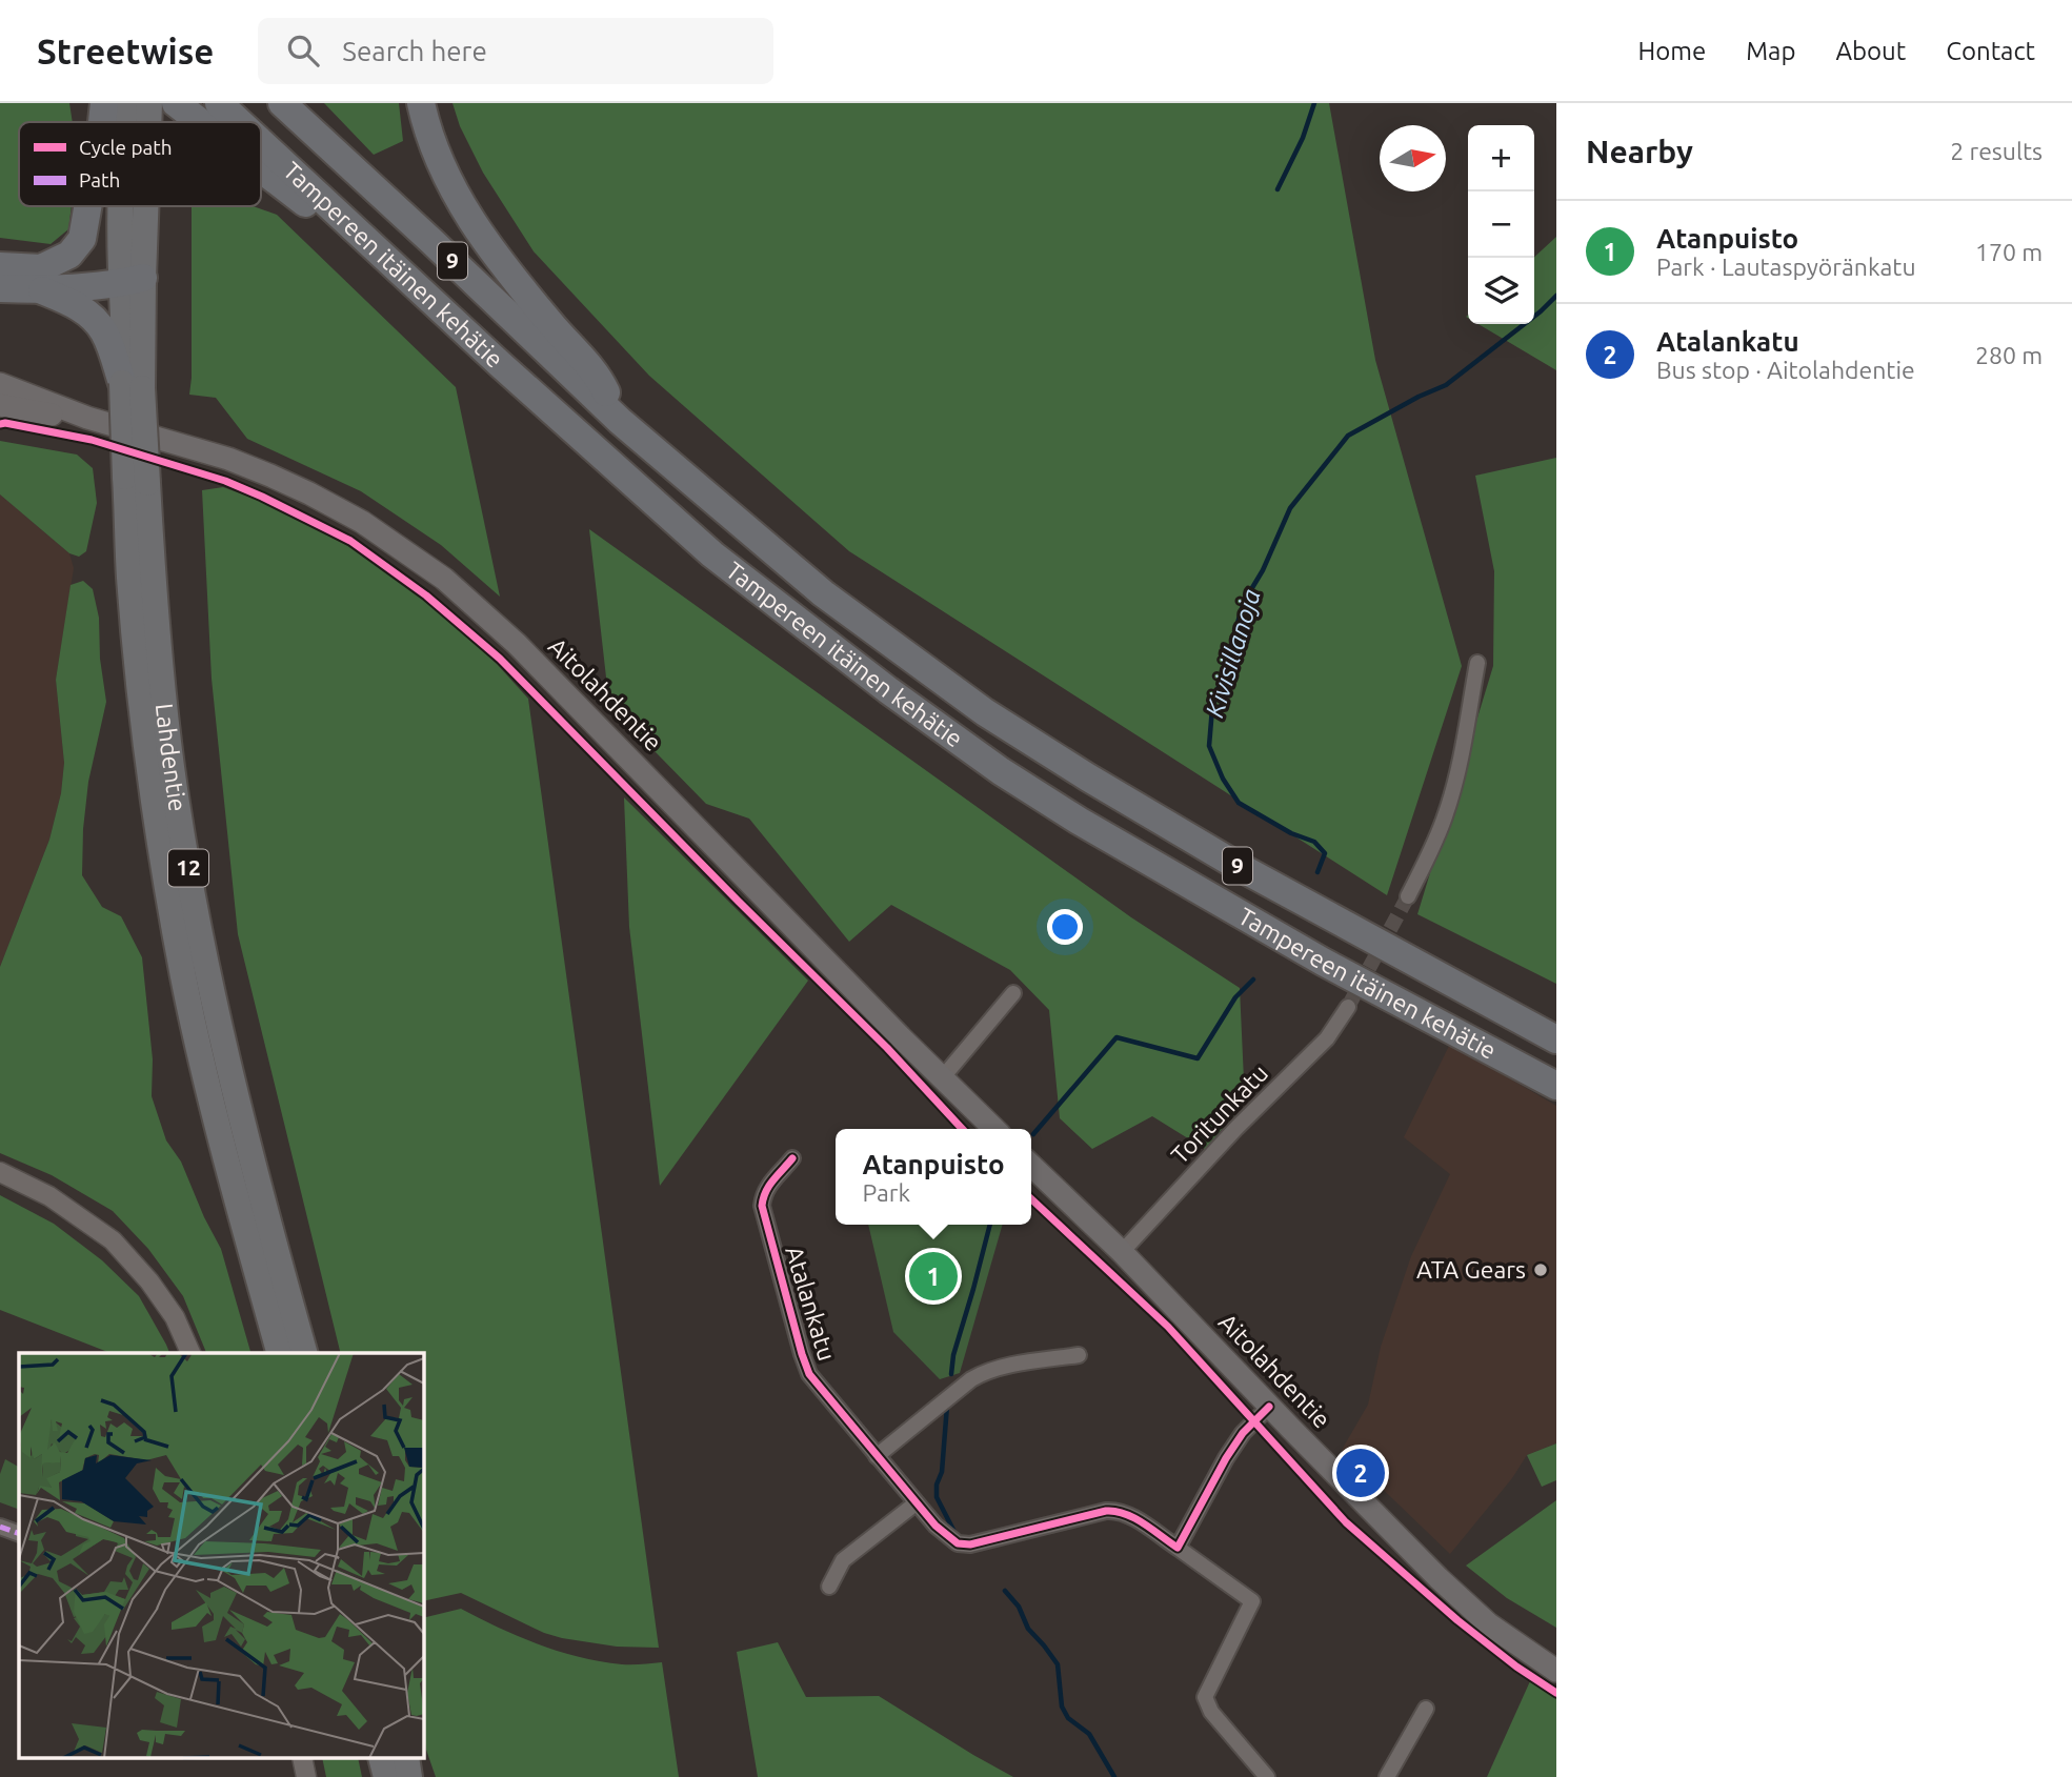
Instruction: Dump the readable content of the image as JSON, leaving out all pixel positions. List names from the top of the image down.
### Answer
{
  "streets": {
    "highway": [
      "9",
      "Tampereen itäinen kehätie",
      "Lahdentie",
      "12"
    ],
    "main road": ["Aitolahdentie"],
    "street": ["Toritunkatu", "Atalankatu"]
  },
  "crossings": [
    ["Aitolahdentie", "Toritunkatu"],
    ["Lahdentie", "12"]
  ],
  "water": ["Kivisillanoja"],
  "places": ["ATA Gears"],
  "legend": ["Cycle path", "Path"],
  "north": "right",
  "page": {
    "header": "Streetwise",
    "search": "Search here",
    "nav": [
      "Home",
      "Map",
      "About",
      "Contact"
    ],
    "heading": ["Nearby", "2 results"],
    "map_buttons": ["+", "−"],
    "list": [
      {
        "mark": "1",
        "name": "Atanpuisto",
        "note": "Park · Lautaspyöränkatu",
        "value": "170 m"
      },
      {
        "mark": "2",
        "name": "Atalankatu",
        "note": "Bus stop · Aitolahdentie",
        "value": "280 m"
      }
    ],
    "popup": ["Atanpuisto", "Park"],
    "pins": ["1", "2"]
  }
}
